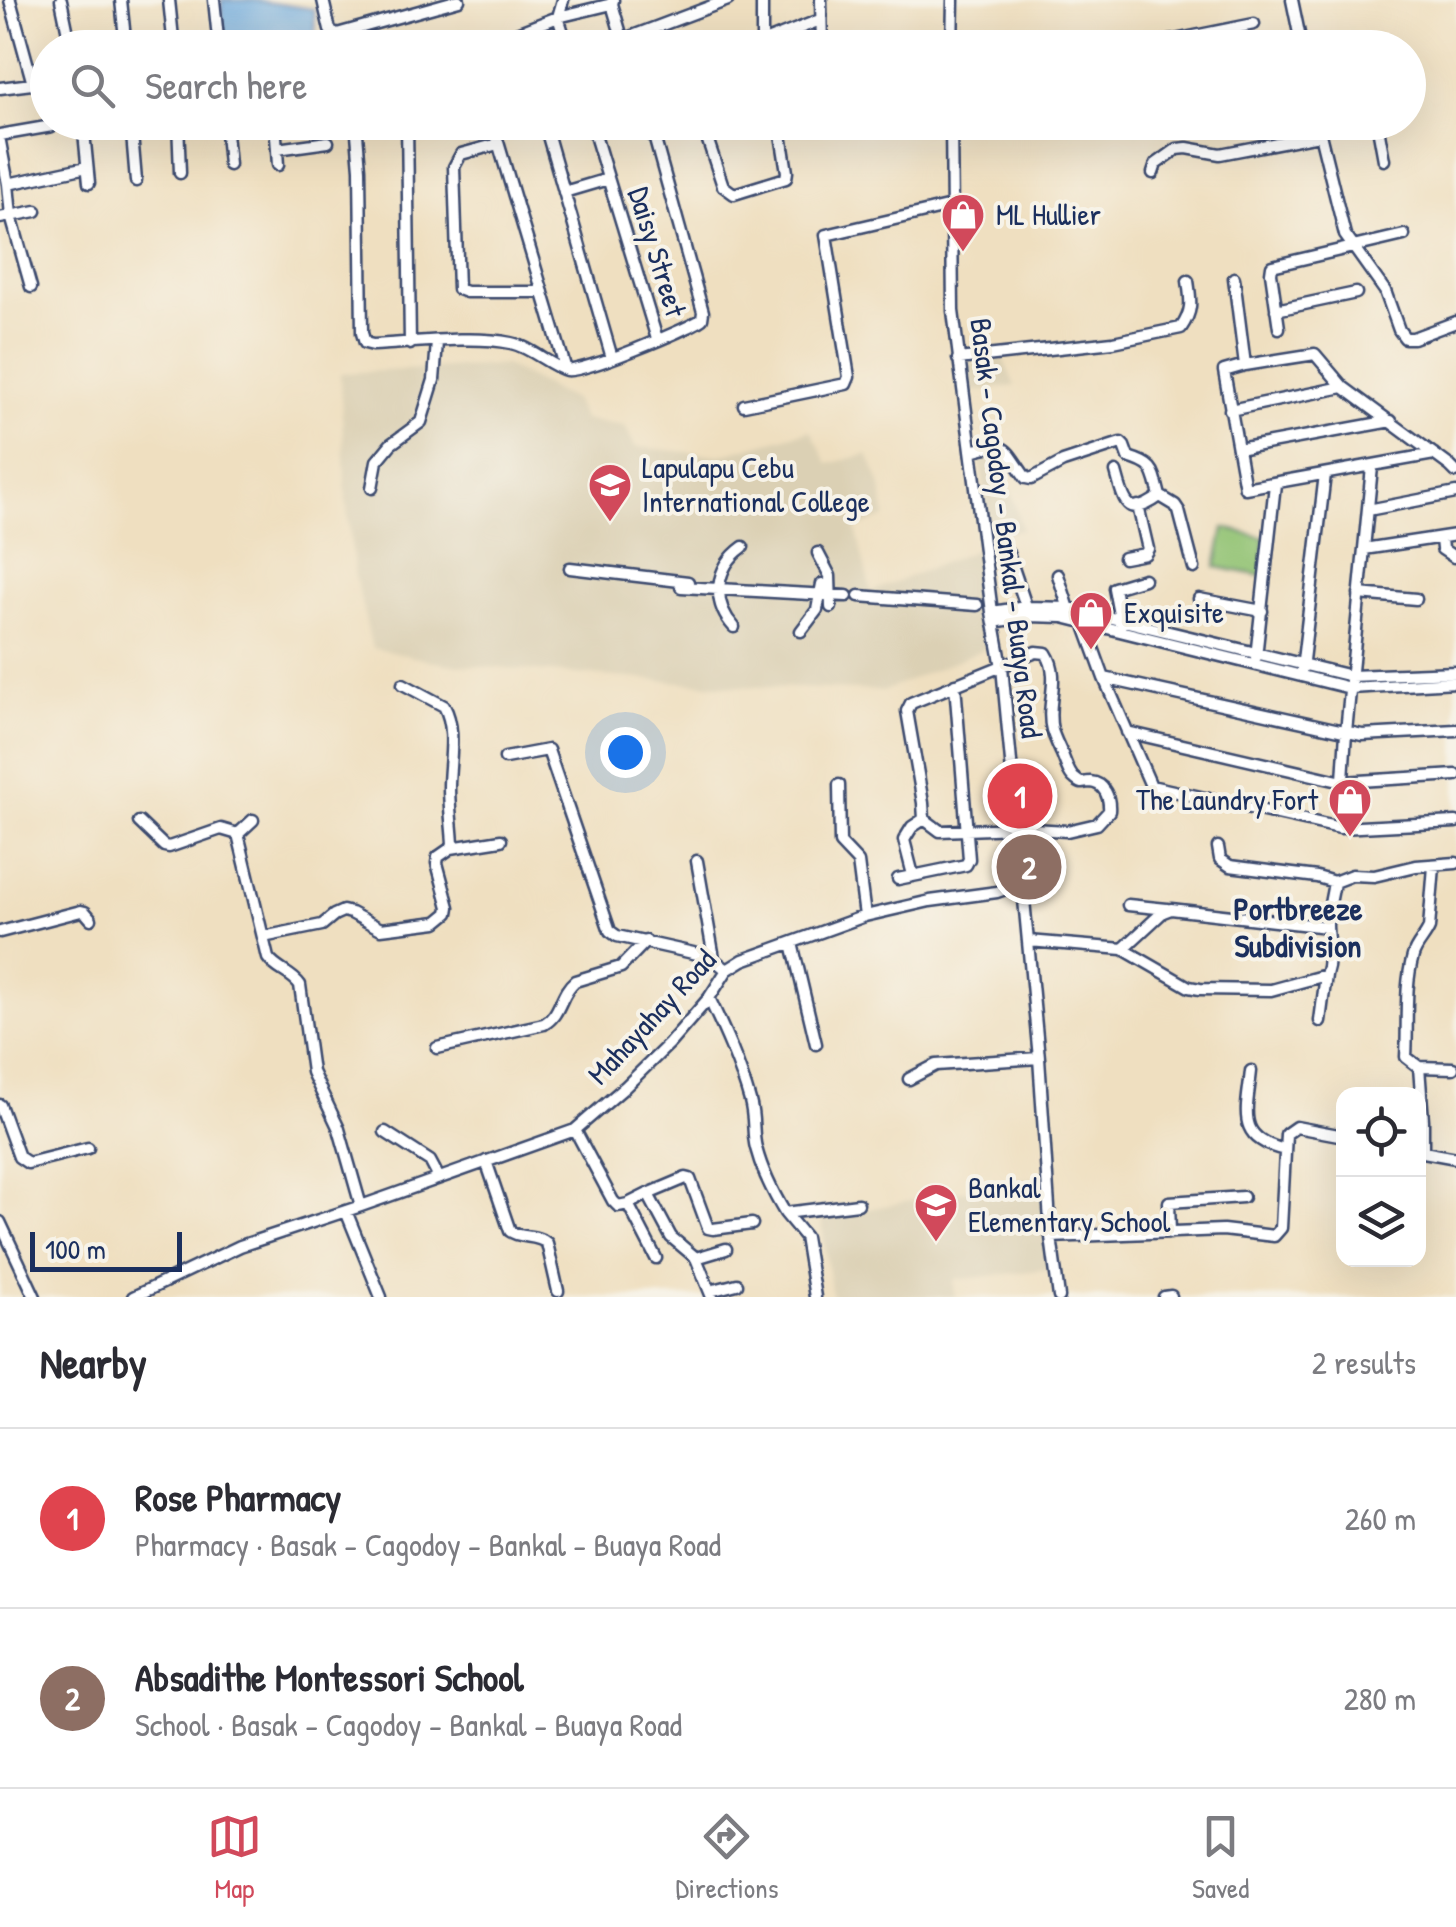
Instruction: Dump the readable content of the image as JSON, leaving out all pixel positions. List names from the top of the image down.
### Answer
{
  "streets": {
    "street": ["Daisy Street", "Basak - Cagodoy - Bankal - Buaya Road", "Mahayahay Road"]
  },
  "crossings": [
    ["Basak - Cagodoy - Bankal - Buaya Road", "Mahayahay Road"]
  ],
  "districts": ["Portbreeze Subdivision"],
  "places": {
    "shop": ["ML Hullier", "Exquisite", "The Laundry Fort"],
    "school or university": ["Lapulapu Cebu International College", "Bankal Elementary School"]
  },
  "scale_bar": "100 m",
  "page": {
    "search": "Search here",
    "pins": ["1", "2"],
    "scale": "100 m",
    "heading": ["Nearby", "2 results"],
    "list": [
      {
        "mark": "1",
        "name": "Rose Pharmacy",
        "note": "Pharmacy · Basak - Cagodoy - Bankal - Buaya Road",
        "value": "260 m"
      },
      {
        "mark": "2",
        "name": "Absadithe Montessori School",
        "note": "School · Basak - Cagodoy - Bankal - Buaya Road",
        "value": "280 m"
      }
    ],
    "nav": ["Map", "Directions", "Saved"]
  }
}
